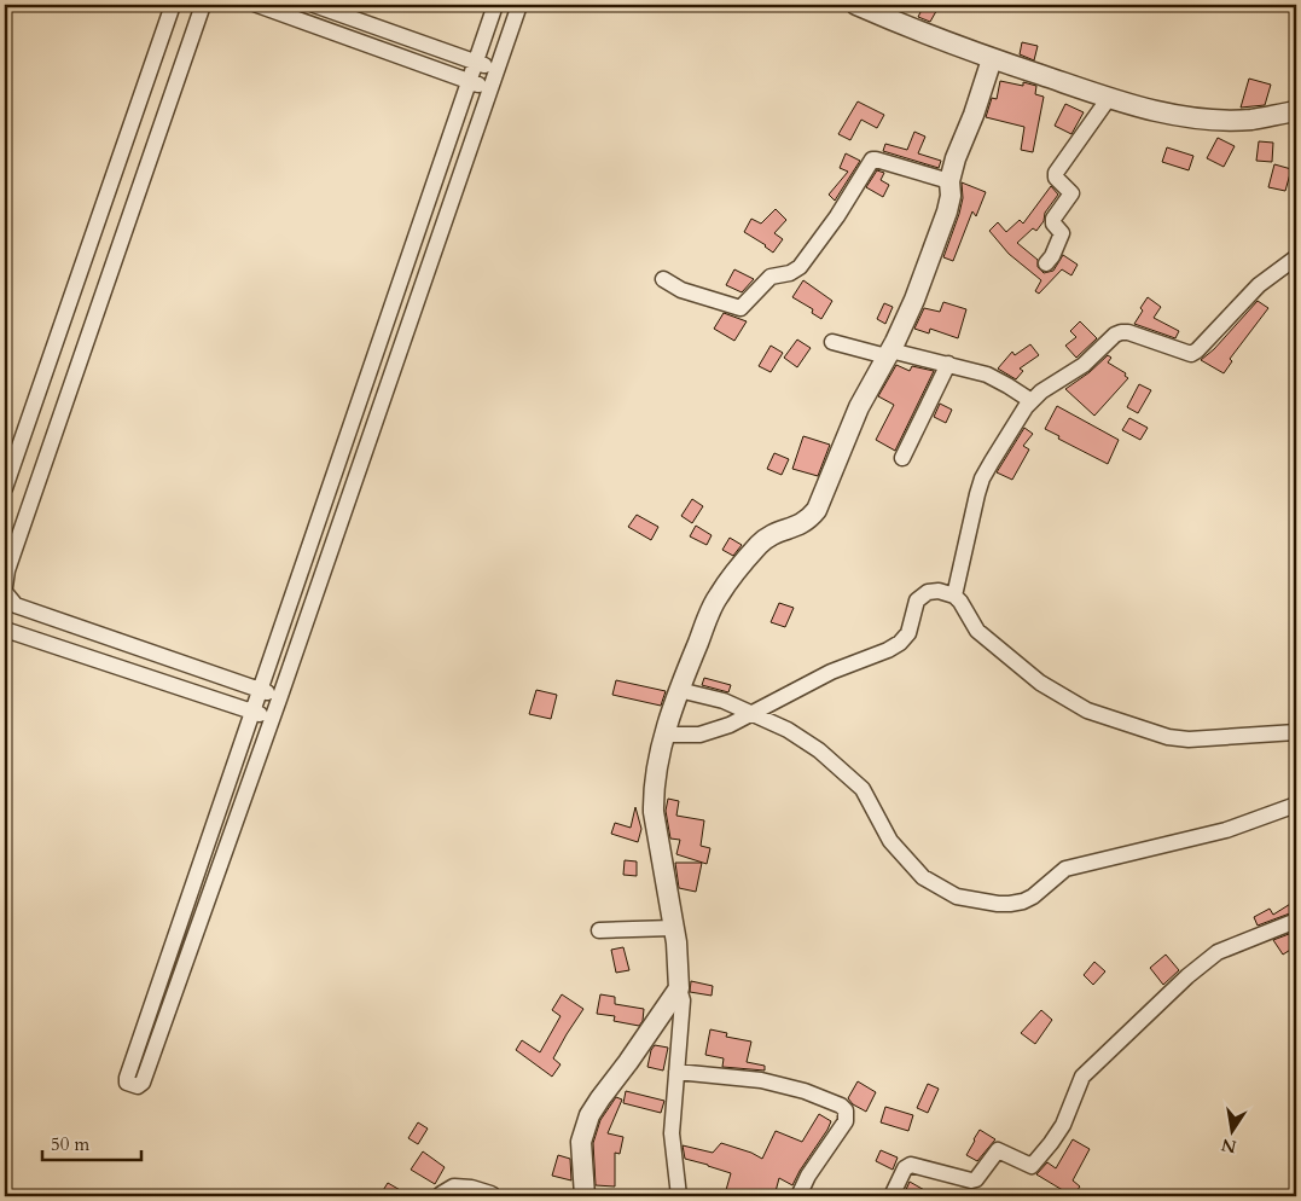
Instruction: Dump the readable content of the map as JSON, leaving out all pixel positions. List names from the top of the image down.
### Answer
{
  "scale_bar": "50 m",
  "north": "bottom"
}
